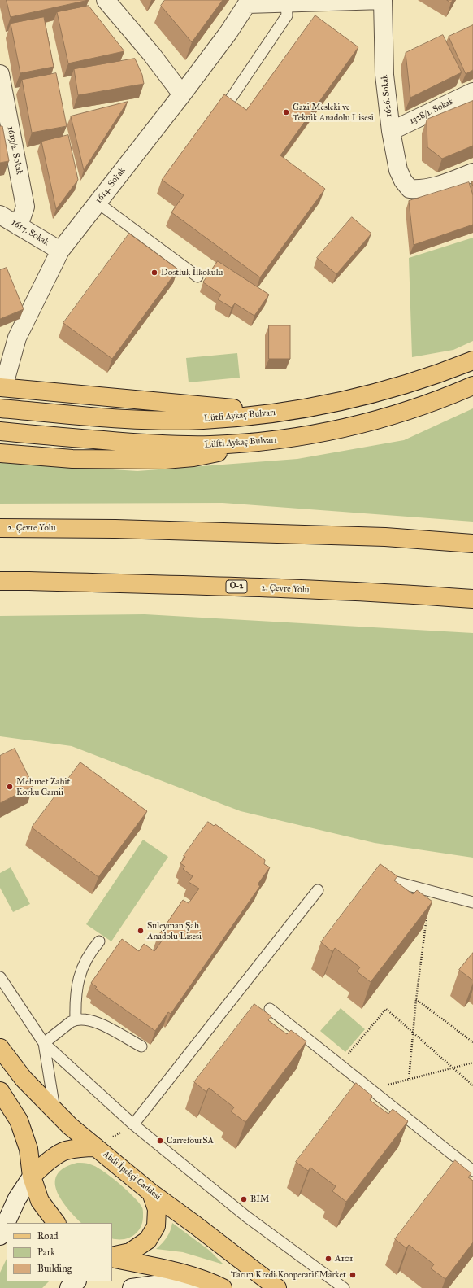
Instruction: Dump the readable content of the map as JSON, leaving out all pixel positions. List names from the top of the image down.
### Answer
{
  "streets": {
    "main road": [
      "Lütfi Aykaç Bulvarı",
      "Lüfti Aykaç Bulvarı",
      "2. Çevre Yolu",
      "O-2",
      "Abdi İpekçi Caddesi"
    ],
    "street": [
      "1626. Sokak",
      "1328/1. Sokak",
      "1619/2. Sokak",
      "1614. Sokak",
      "1617. Sokak"
    ]
  },
  "crossings": [
    ["1626. Sokak", "1328/1. Sokak"],
    ["1619/2. Sokak", "1617. Sokak"],
    ["1614. Sokak", "1617. Sokak"]
  ],
  "places": [
    "Gazi Mesleki ve Teknik Anadolu Lisesi",
    "Dostluk İlkokulu",
    "Mehmet Zahit Korku Camii",
    "Süleyman Şah Anadolu Lisesi",
    "CarrefourSA",
    "BİM",
    "A101",
    "Tarım Kredi Kooperatif Market"
  ],
  "legend": ["Road", "Park", "Building"]
}
